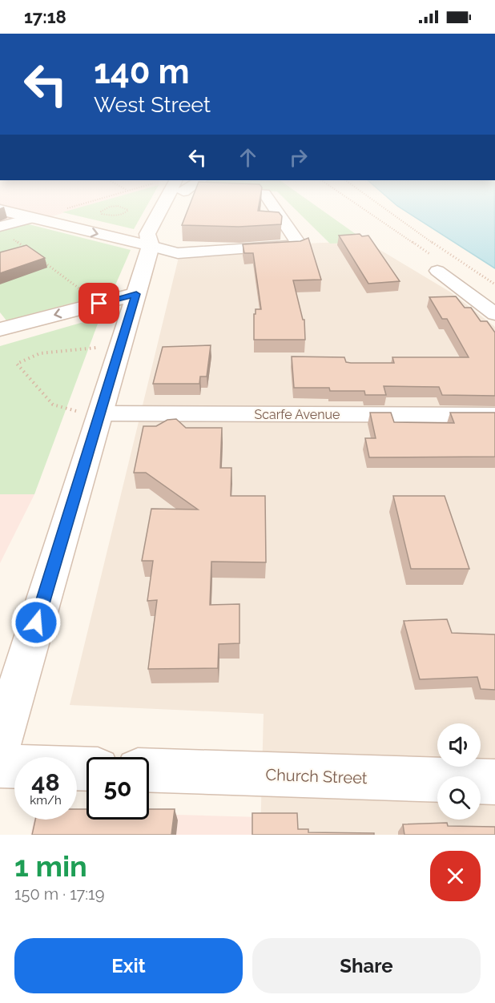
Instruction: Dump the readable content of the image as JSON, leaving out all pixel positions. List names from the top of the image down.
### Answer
{
  "streets": {
    "main road": ["Church Street"],
    "street": ["Scarfe Avenue"]
  },
  "page": {
    "status": "17:18",
    "turn": ["140 m", "West Street"],
    "speed": "48 km/h",
    "limit": "50",
    "heading": ["1 min", "150 m · 17:19"],
    "buttons": ["Exit", "Share"]
  }
}
